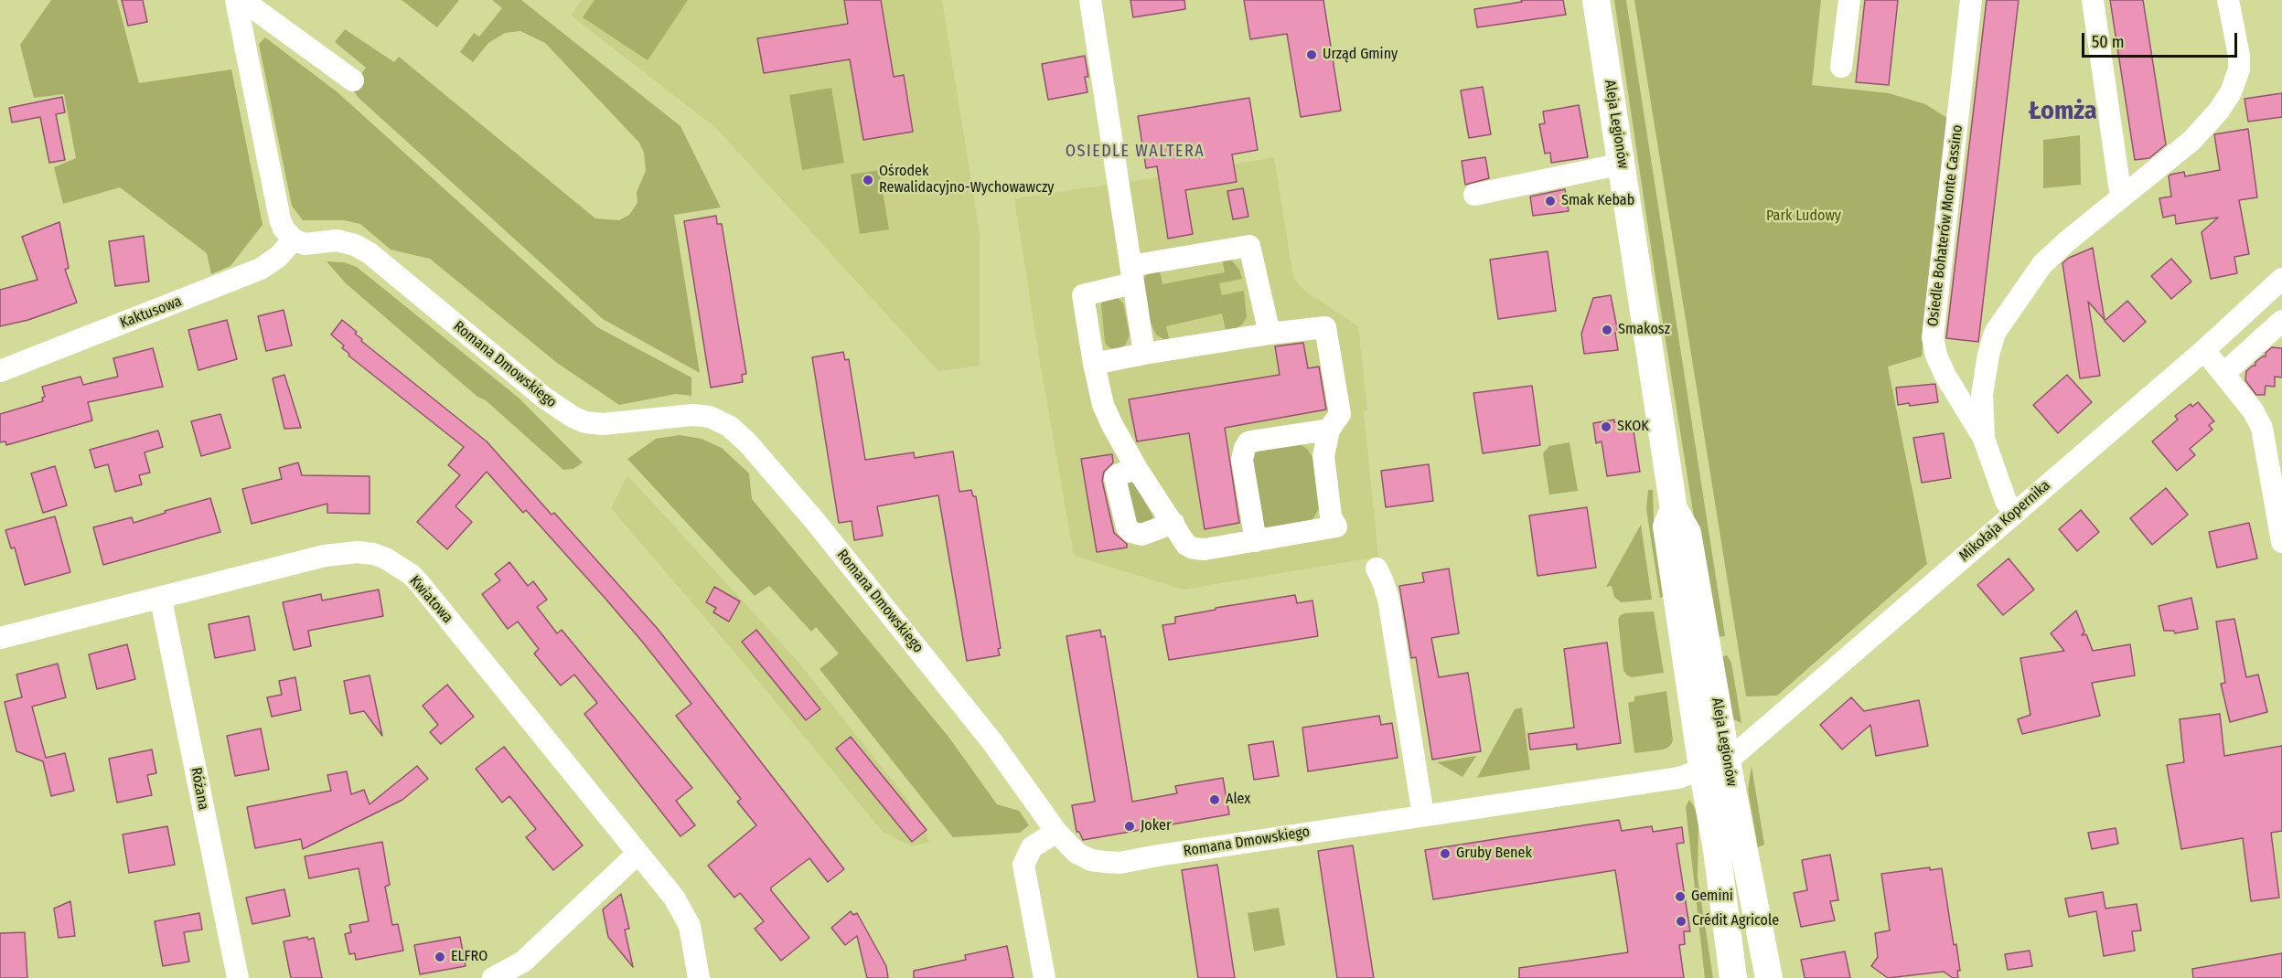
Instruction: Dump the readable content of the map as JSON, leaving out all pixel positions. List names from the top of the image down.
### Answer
{
  "streets": {
    "main road": ["Aleja Legionów"],
    "street": [
      "Osiedle Bohaterów Monte Cassino",
      "Kaktusowa",
      "Romana Dmowskiego",
      "Mikołaja Kopernika",
      "Kwiatowa",
      "Różana"
    ]
  },
  "crossings": [
    ["Aleja Legionów", "Romana Dmowskiego"],
    ["Aleja Legionów", "Mikołaja Kopernika"],
    ["Osiedle Bohaterów Monte Cassino", "Mikołaja Kopernika"],
    ["Kaktusowa", "Romana Dmowskiego"],
    ["Romana Dmowskiego", "Mikołaja Kopernika"],
    ["Kwiatowa", "Różana"]
  ],
  "districts": ["Łomża", "OSIEDLE WALTERA"],
  "parks": ["Park Ludowy"],
  "places": [
    "Urząd Gminy",
    "Ośrodek Rewalidacyjno-Wychowawczy",
    "Smak Kebab",
    "Smakosz",
    "SKOK",
    "Alex",
    "Joker",
    "Gruby Benek",
    "Gemini",
    "Crédit Agricole",
    "ELFRO"
  ],
  "scale_bar": "50 m"
}
